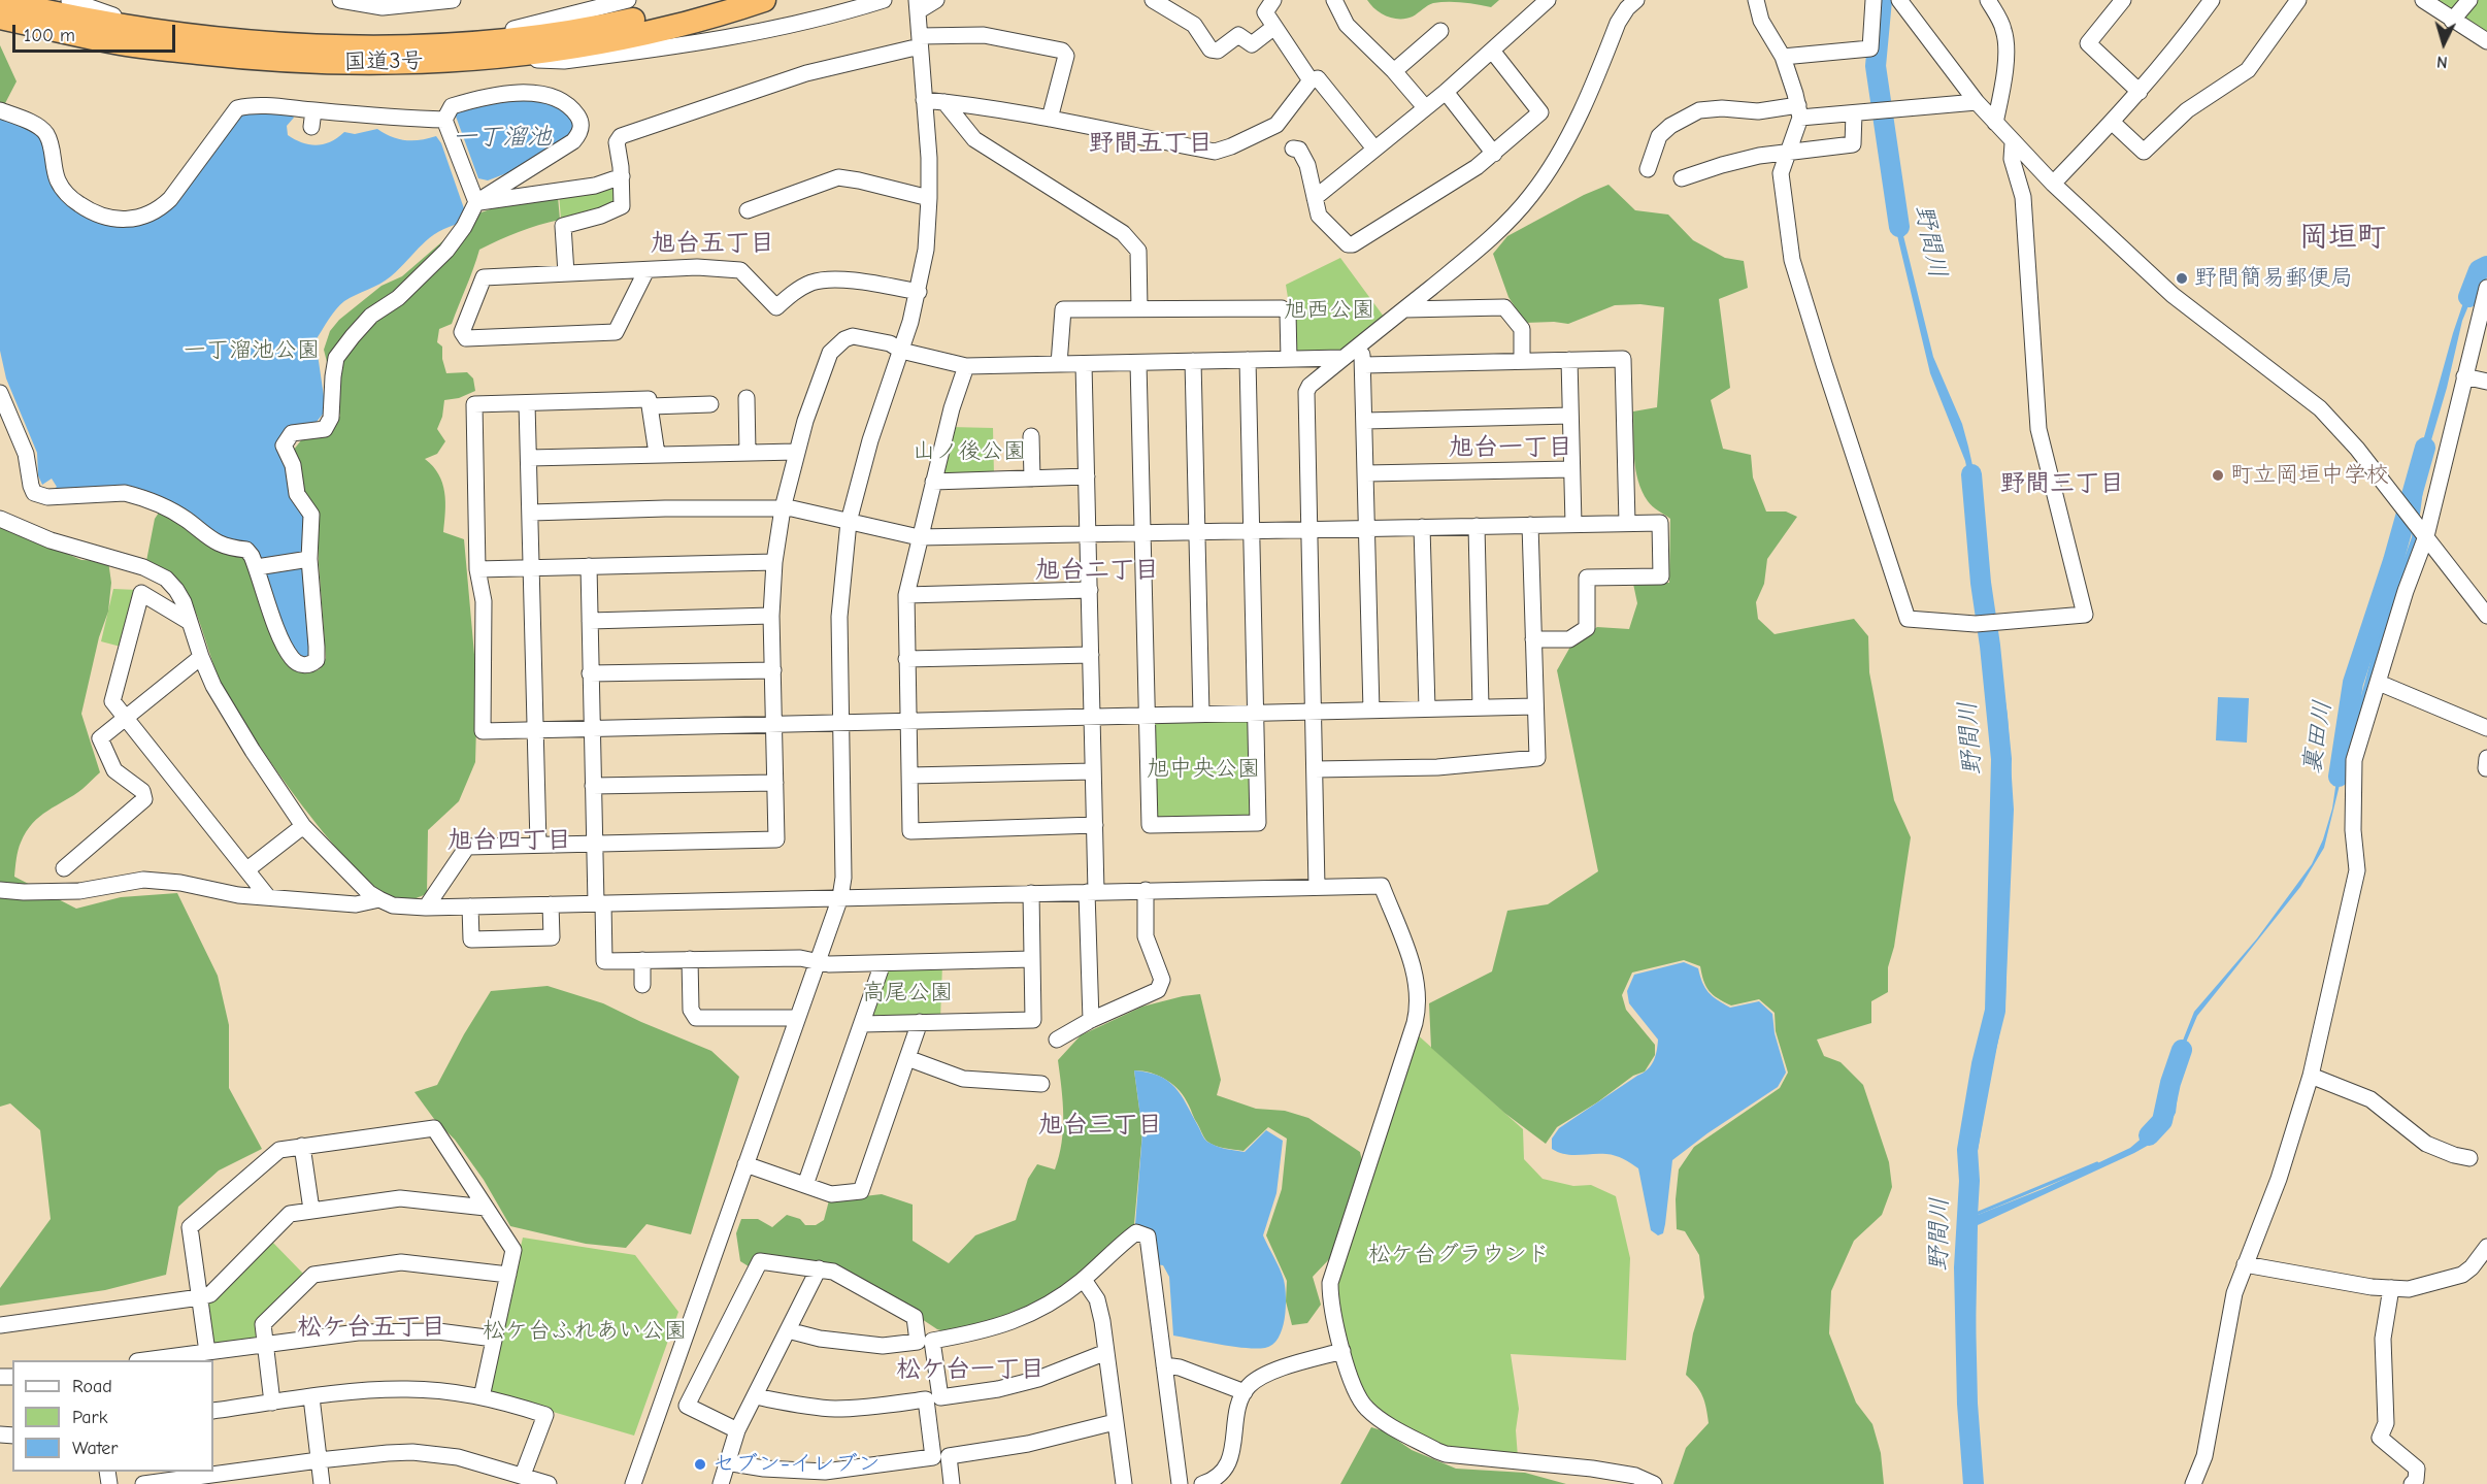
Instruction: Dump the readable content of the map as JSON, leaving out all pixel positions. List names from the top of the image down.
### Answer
{
  "streets": {
    "highway": ["国道3号"]
  },
  "districts": [
    "野間五丁目",
    "岡垣町",
    "旭台五丁目",
    "旭台一丁目",
    "野間三丁目",
    "旭台二丁目",
    "旭台四丁目",
    "旭台三丁目",
    "松ケ台五丁目",
    "松ケ台一丁目"
  ],
  "water": ["一丁溜池", "野間川", "裏田川"],
  "parks": [
    "旭西公園",
    "一丁溜池公園",
    "山ノ後公園",
    "旭中央公園",
    "高尾公園",
    "松ケ台グラウンド",
    "松ケ台ふれあい公園"
  ],
  "places": ["野間簡易郵便局", "町立岡垣中学校", "セブン-イレブン"],
  "legend": ["Road", "Park", "Water"],
  "scale_bar": "100 m",
  "north": "bottom"
}
